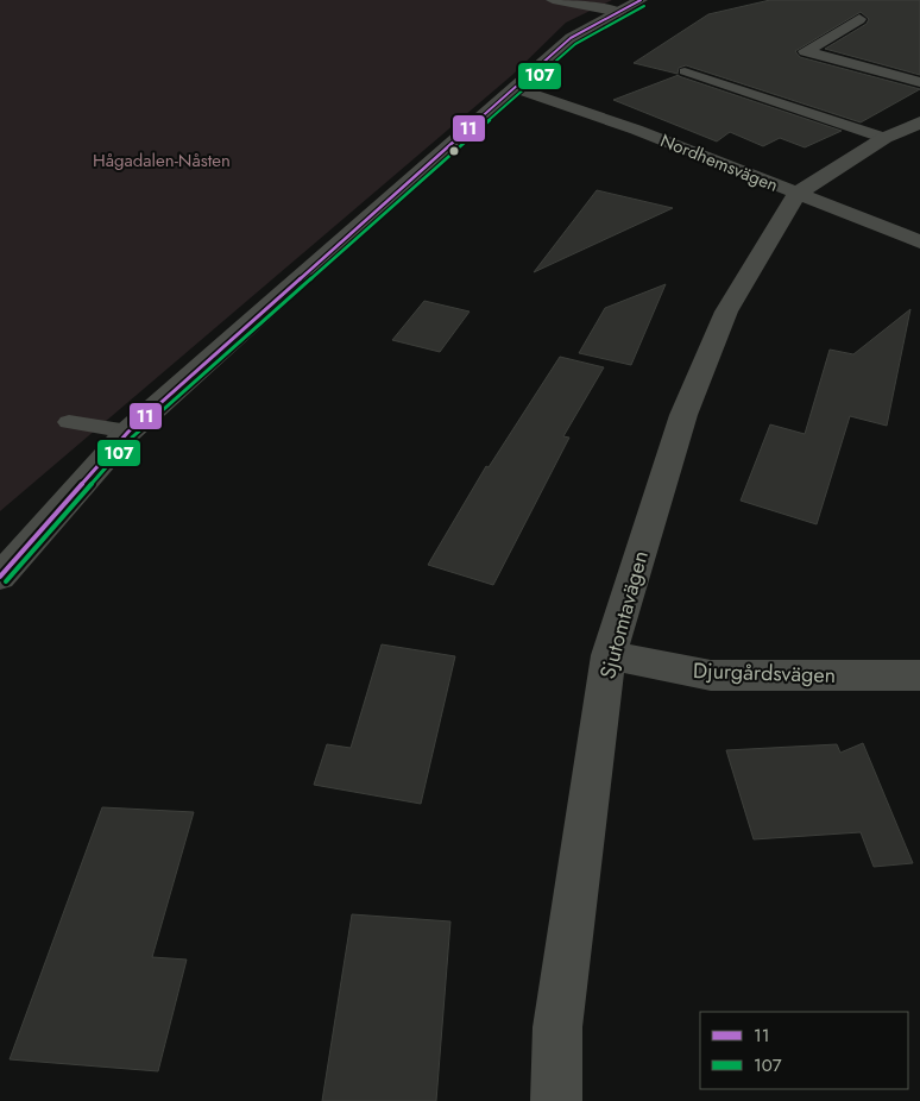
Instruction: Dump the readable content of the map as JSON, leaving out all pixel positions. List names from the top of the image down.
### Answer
{
  "streets": {
    "street": ["Nordhemsvägen", "Sjutomtavägen", "Djurgårdsvägen"]
  },
  "crossings": [
    ["Nordhemsvägen", "Sjutomtavägen"],
    ["Sjutomtavägen", "Djurgårdsvägen"]
  ],
  "parks": ["Hågadalen-Nåsten"],
  "lines": ["transit line 11", "transit line 107"],
  "legend": ["11", "107"]
}
